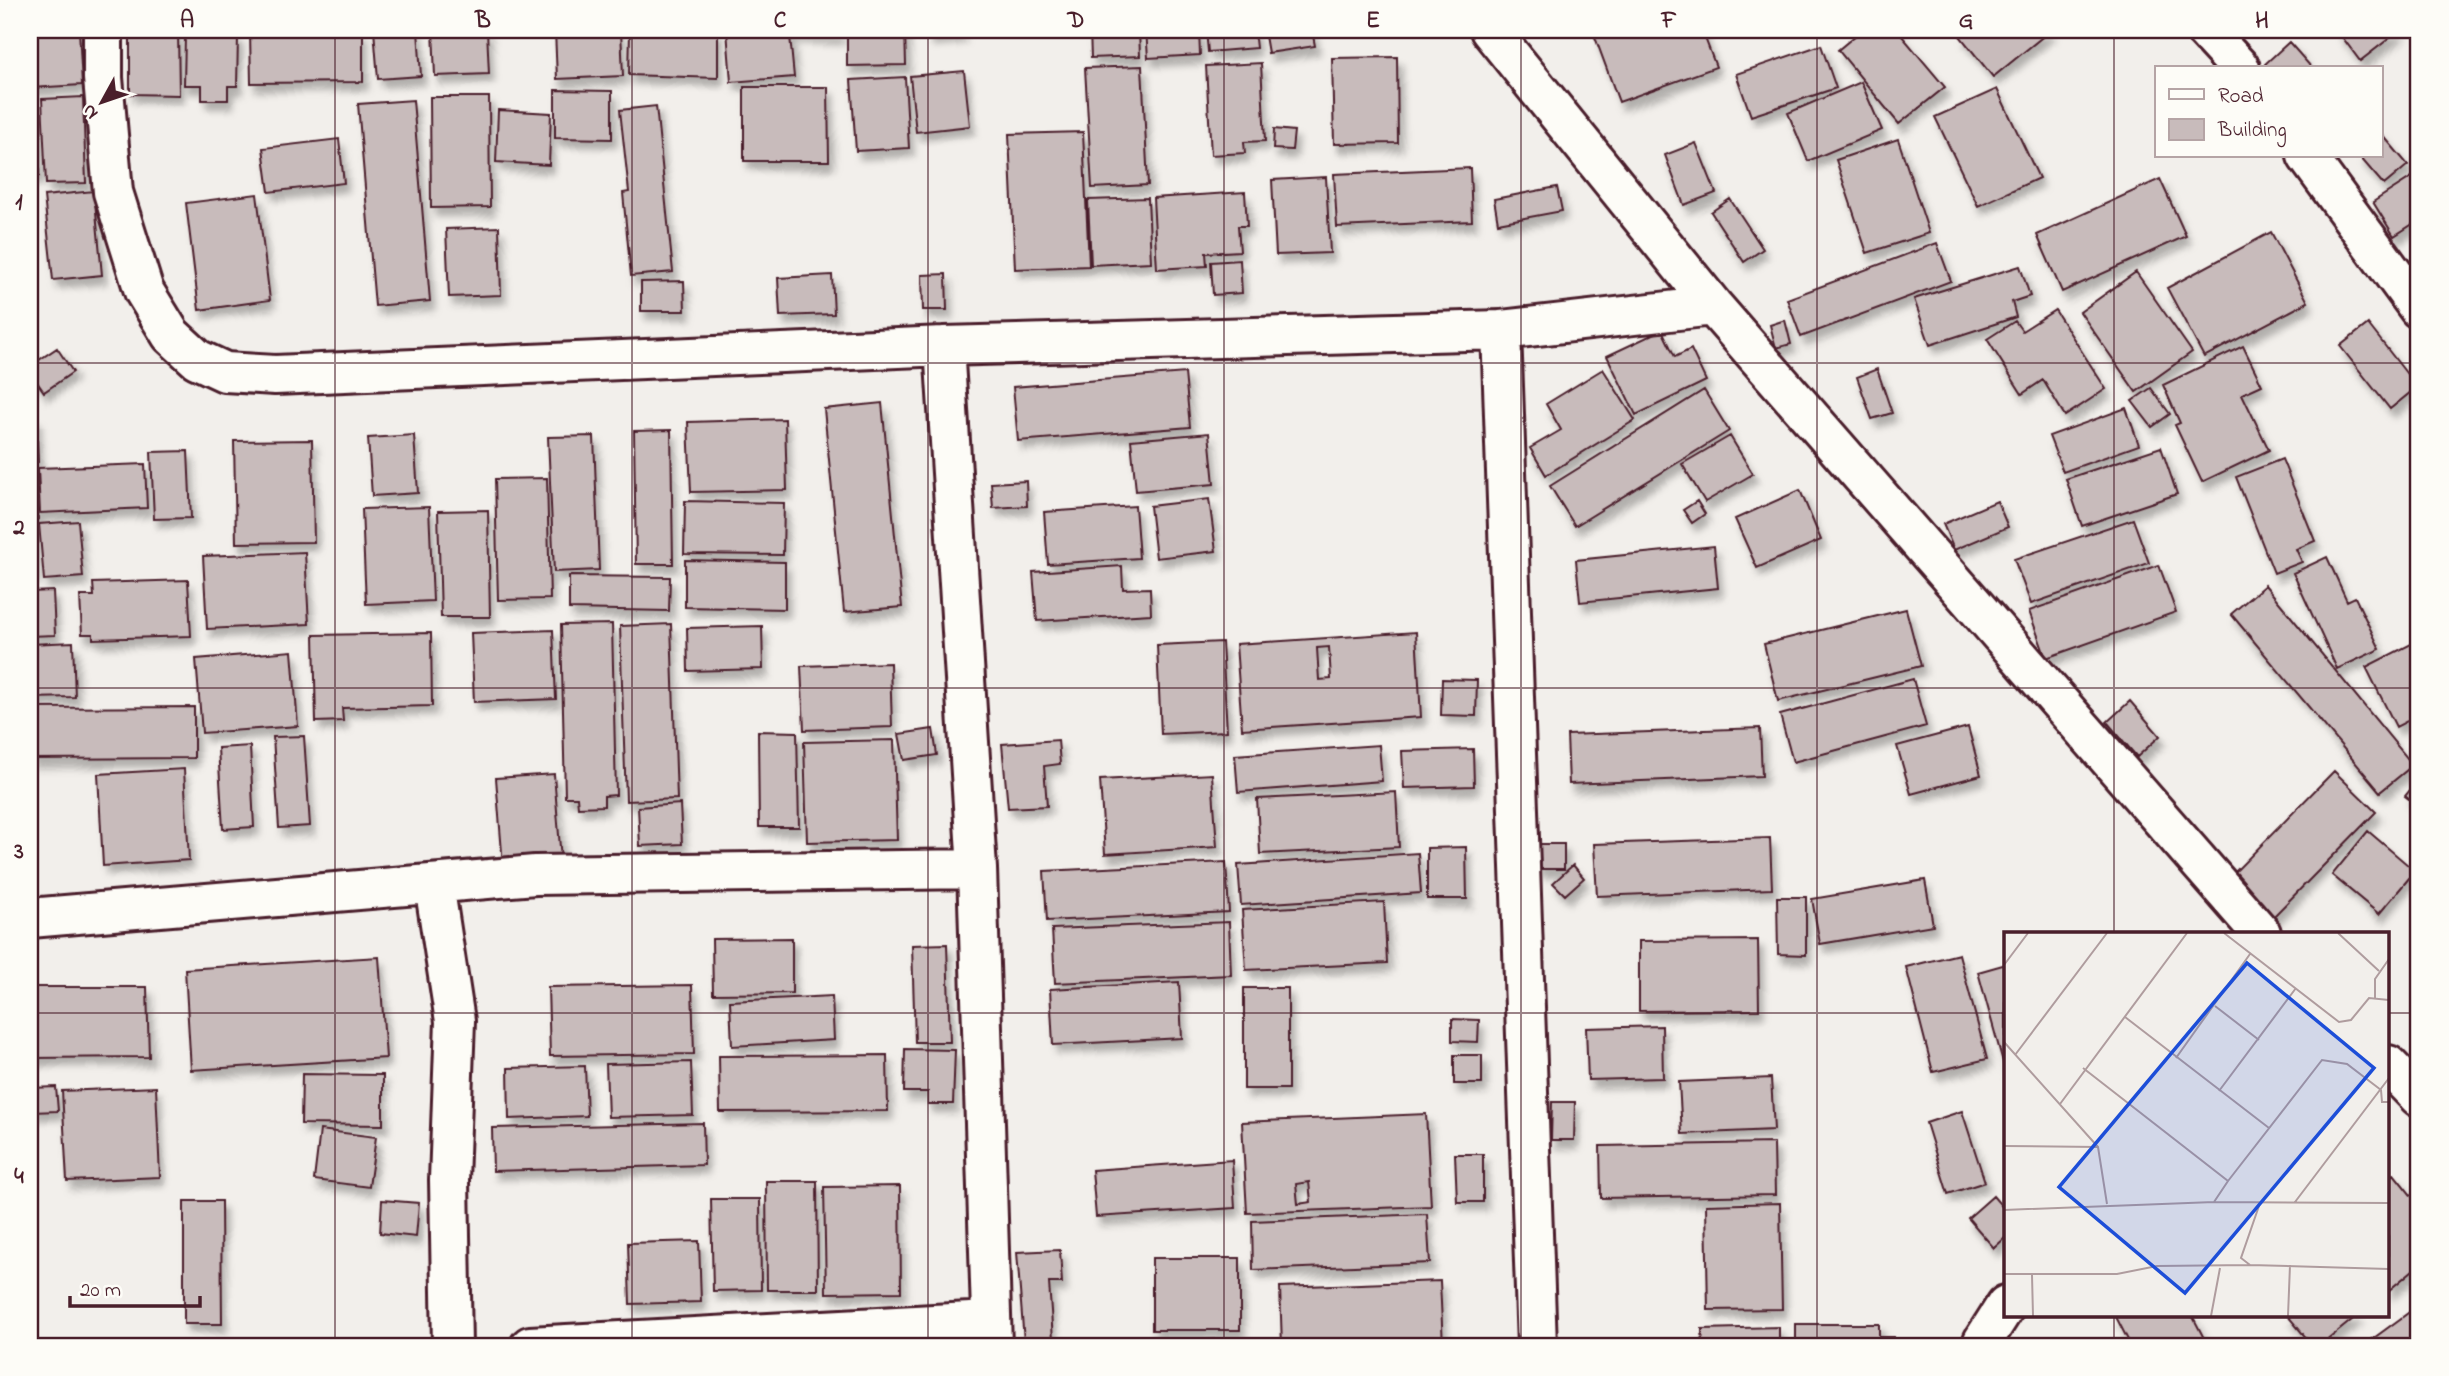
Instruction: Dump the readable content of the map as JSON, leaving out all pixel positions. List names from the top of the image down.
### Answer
{
  "legend": ["Road", "Building"],
  "scale_bar": "20 m",
  "north": "bottom left",
  "grid": {
    "columns": [
      "A",
      "B",
      "C",
      "D",
      "E",
      "F",
      "G",
      "H"
    ],
    "rows": [
      "1",
      "2",
      "3",
      "4"
    ]
  }
}
